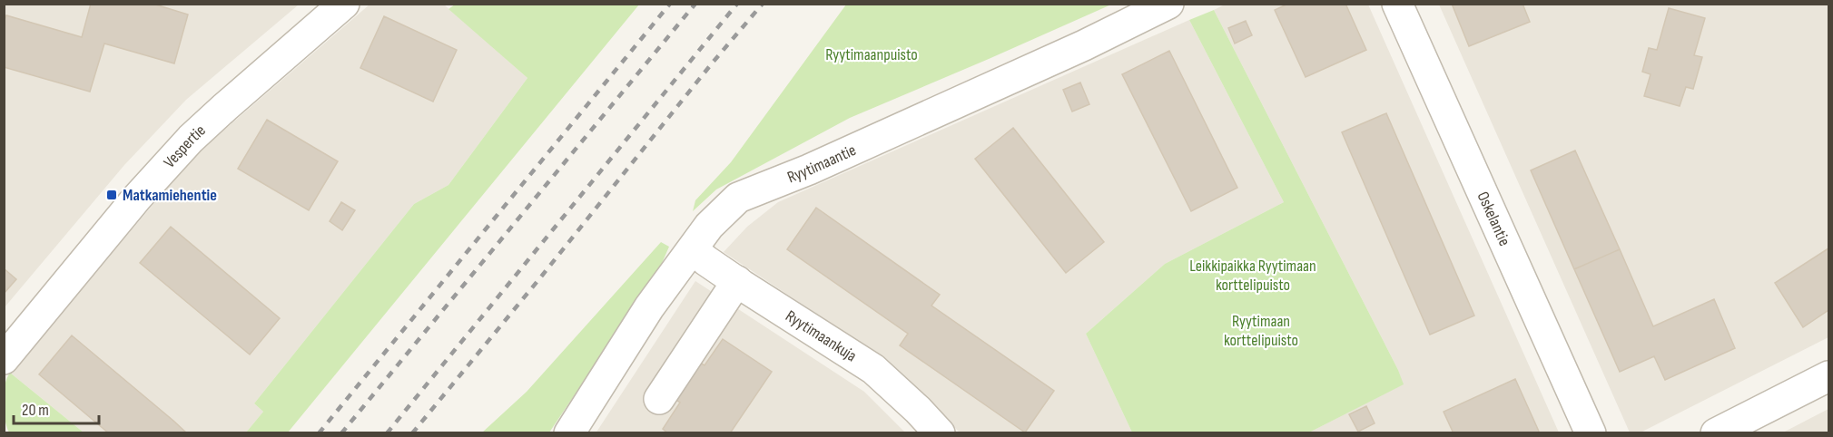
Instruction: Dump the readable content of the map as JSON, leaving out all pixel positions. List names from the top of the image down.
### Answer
{
  "streets": {
    "street": [
      "Vespertie",
      "Ryytimaantie",
      "Oskelantie",
      "Ryytimaankuja"
    ]
  },
  "crossings": [
    ["Ryytimaantie", "Ryytimaankuja"]
  ],
  "parks": ["Ryytimaanpuisto", "Leikkipaikka Ryytimaan korttelipuisto", "Ryytimaan korttelipuisto"],
  "places": {
    "transit": ["Matkamiehentie"]
  },
  "scale_bar": "20 m"
}
